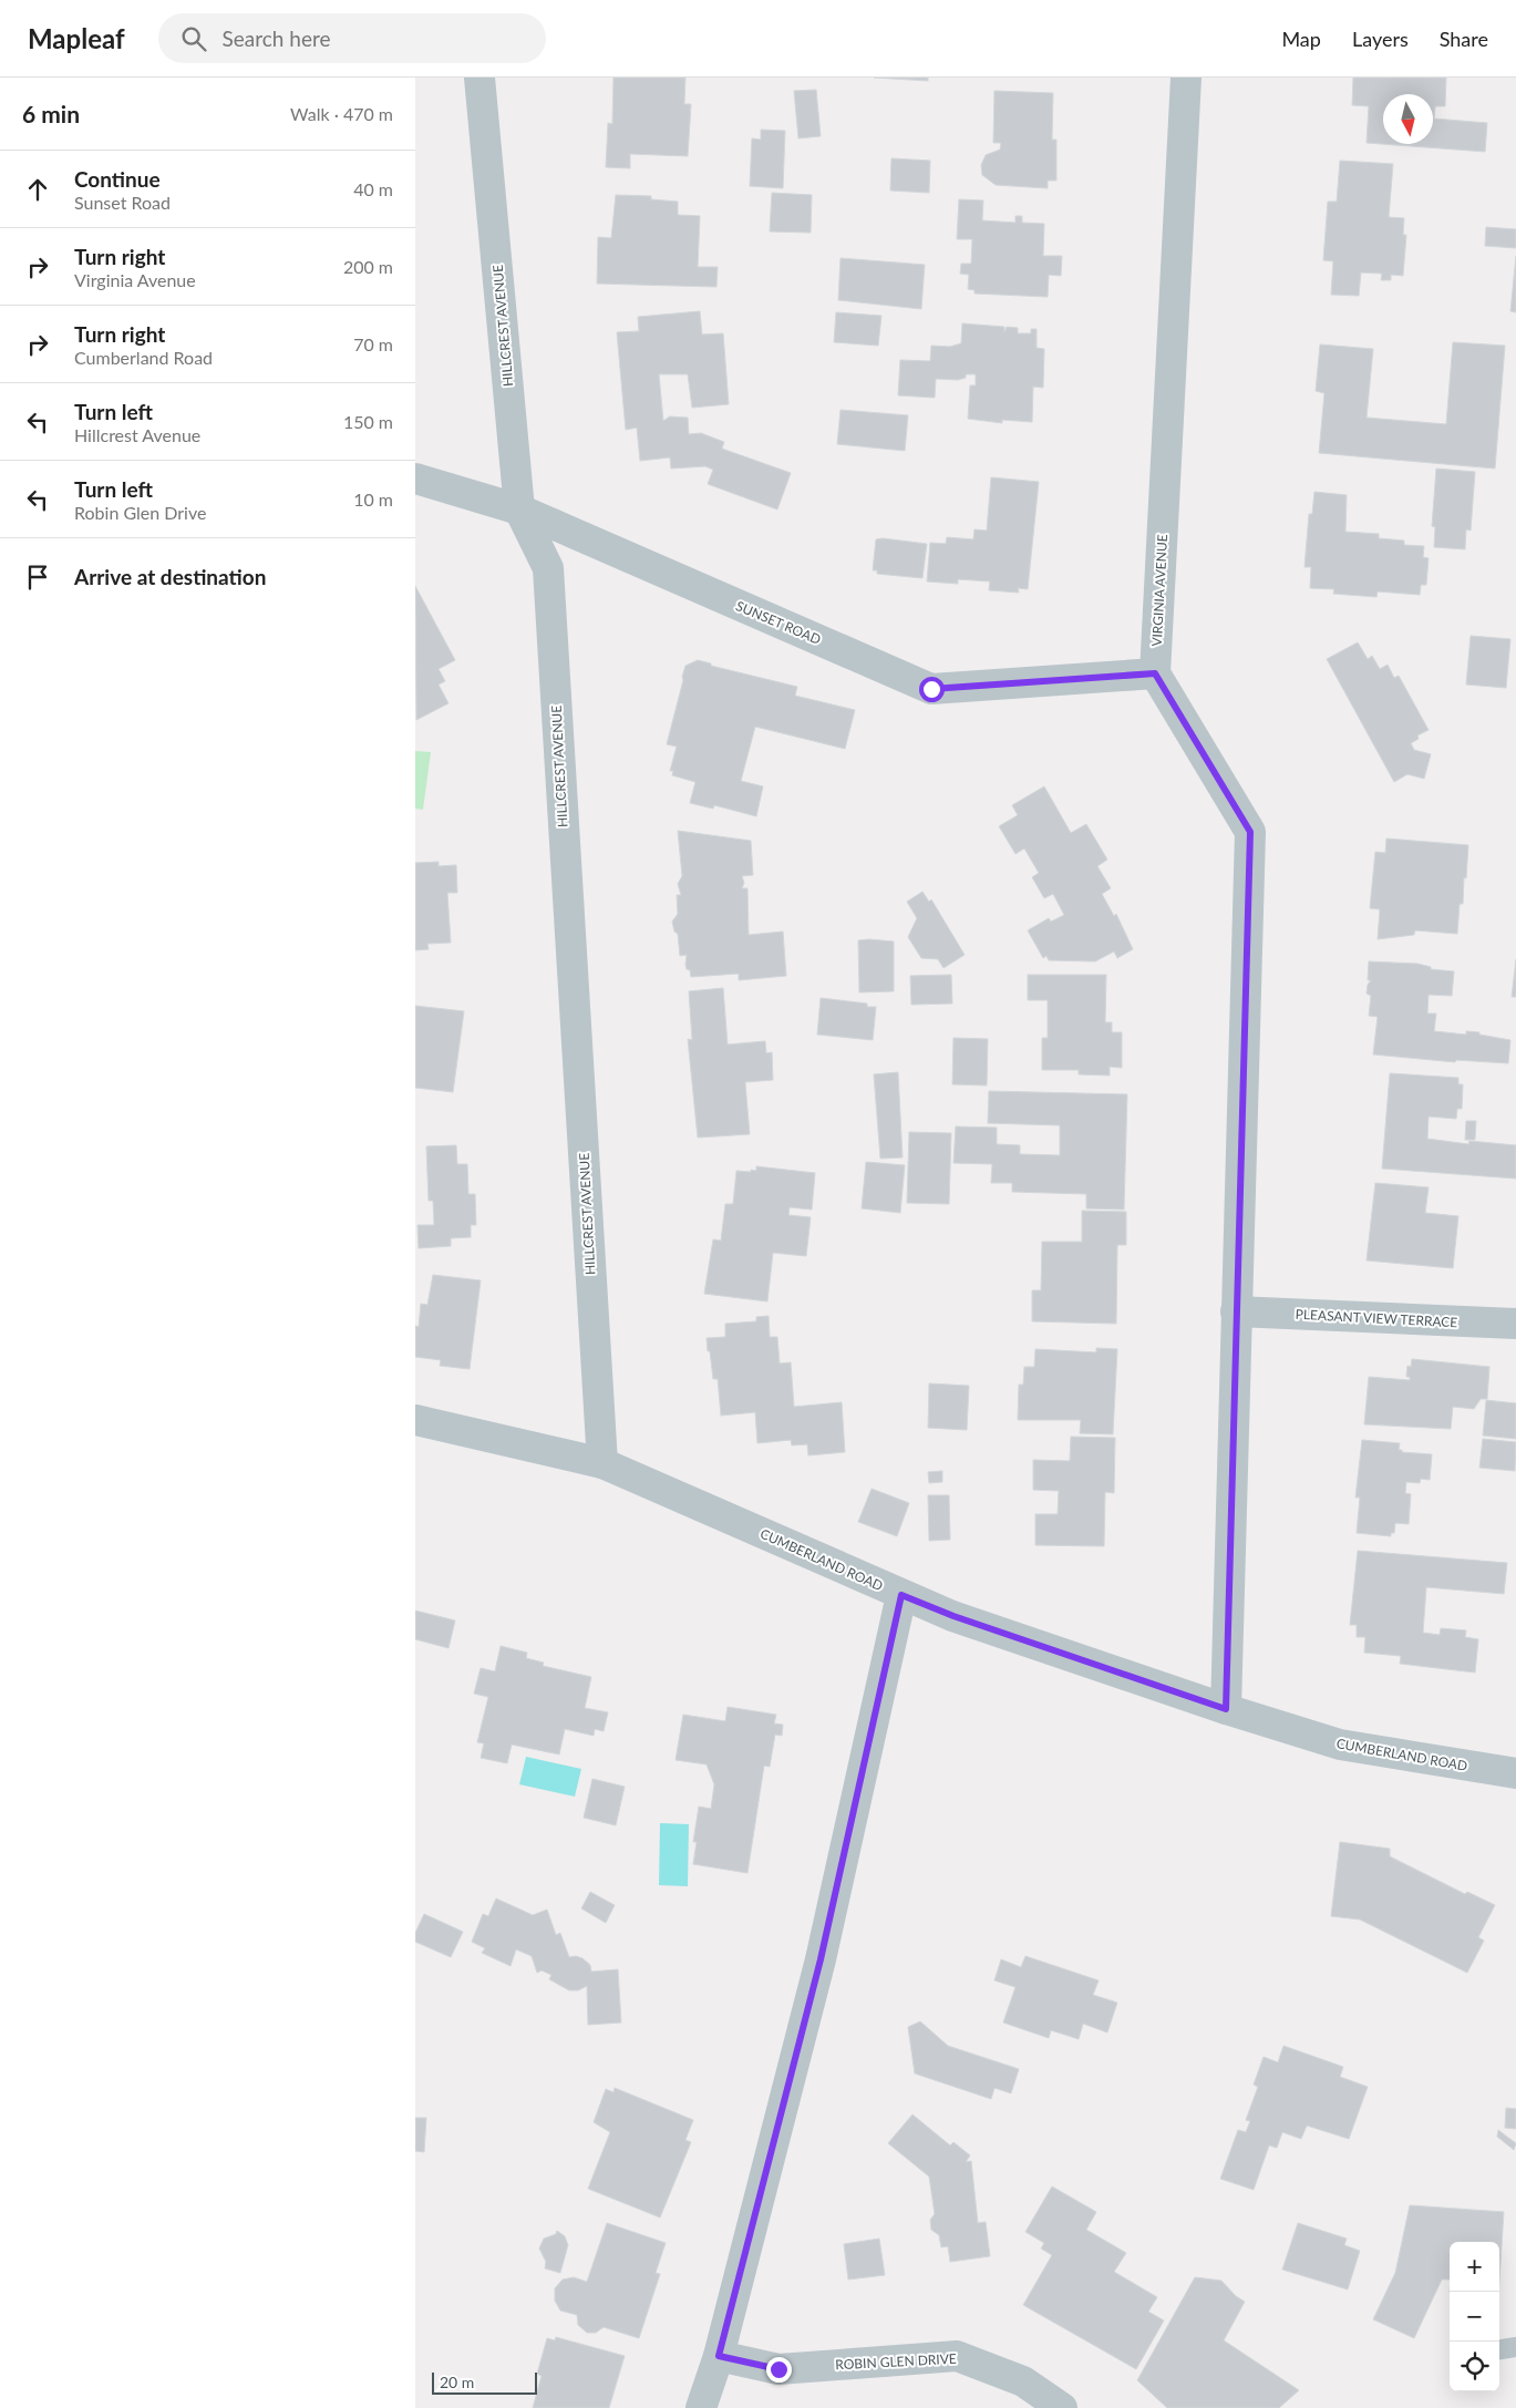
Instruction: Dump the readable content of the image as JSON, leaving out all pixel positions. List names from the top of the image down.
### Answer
{
  "streets": {
    "street": [
      "HILLCREST AVENUE",
      "VIRGINIA AVENUE",
      "SUNSET ROAD",
      "PLEASANT VIEW TERRACE",
      "CUMBERLAND ROAD",
      "ROBIN GLEN DRIVE"
    ]
  },
  "crossings": [
    ["HILLCREST AVENUE", "SUNSET ROAD"],
    ["HILLCREST AVENUE", "CUMBERLAND ROAD"],
    ["VIRGINIA AVENUE", "SUNSET ROAD"]
  ],
  "scale_bar": "20 m",
  "north": "bottom",
  "page": {
    "header": "Mapleaf",
    "search": "Search here",
    "nav": ["Map", "Layers", "Share"],
    "heading": ["6 min", "Walk · 470 m"],
    "list": [
      ["Continue", "Sunset Road", "40 m"],
      ["Turn right", "Virginia Avenue", "200 m"],
      ["Turn right", "Cumberland Road", "70 m"],
      ["Turn left", "Hillcrest Avenue", "150 m"],
      ["Turn left", "Robin Glen Drive", "10 m"],
      "Arrive at destination"
    ],
    "map_buttons": ["+", "−"],
    "scale": "20 m"
  }
}
